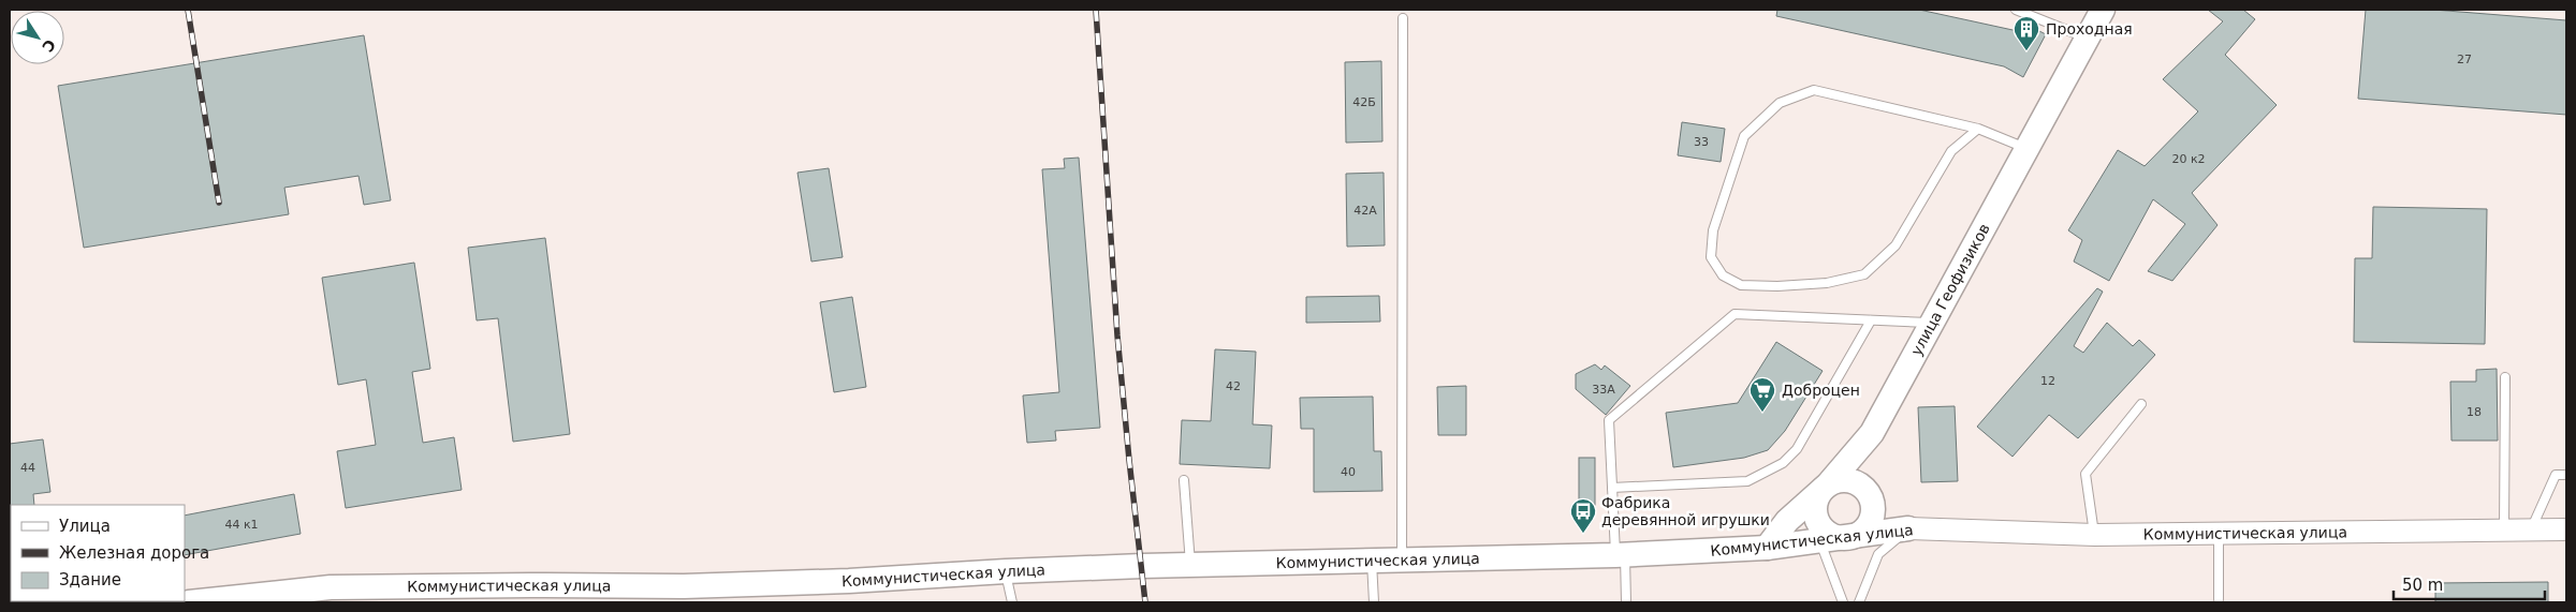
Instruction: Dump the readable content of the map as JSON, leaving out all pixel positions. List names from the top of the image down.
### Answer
{
  "streets": {
    "main road": ["улица Геофизиков", "Коммунистическая улица"]
  },
  "crossings": [
    ["улица Геофизиков", "Коммунистическая улица"]
  ],
  "places": {
    "building": ["Проходная"],
    "supermarket": ["Доброцен"],
    "bus stop": ["Фабрика деревянной игрушки"]
  },
  "house_numbers": [
    "27",
    "42Б",
    "33",
    "20 к2",
    "42А",
    "12",
    "42",
    "33А",
    "18",
    "44",
    "40",
    "44 к1"
  ],
  "legend": ["Улица", "Железная дорога", "Здание"],
  "scale_bar": "50 m",
  "north": "bottom right"
}
